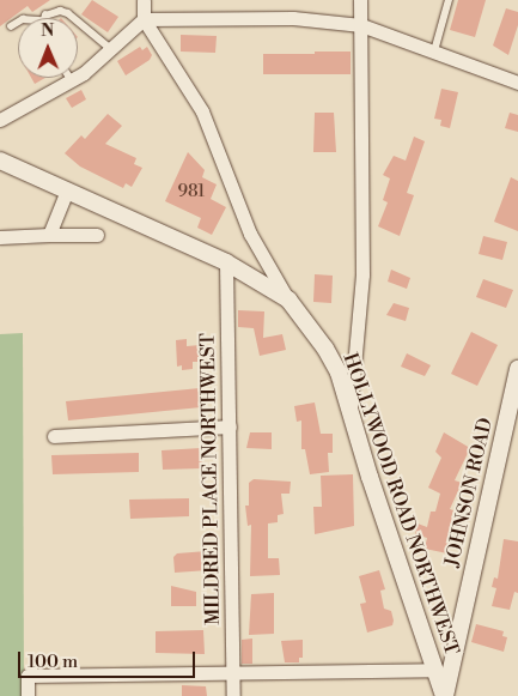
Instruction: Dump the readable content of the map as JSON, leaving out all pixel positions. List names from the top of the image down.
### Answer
{
  "streets": {
    "street": ["MILDRED PLACE NORTHWEST", "JOHNSON ROAD", "HOLLYWOOD ROAD NORTHWEST"]
  },
  "crossings": [
    ["MILDRED PLACE NORTHWEST", "HOLLYWOOD ROAD NORTHWEST"],
    ["JOHNSON ROAD", "HOLLYWOOD ROAD NORTHWEST"]
  ],
  "house_numbers": ["981"],
  "scale_bar": "100 m",
  "north": "top"
}
